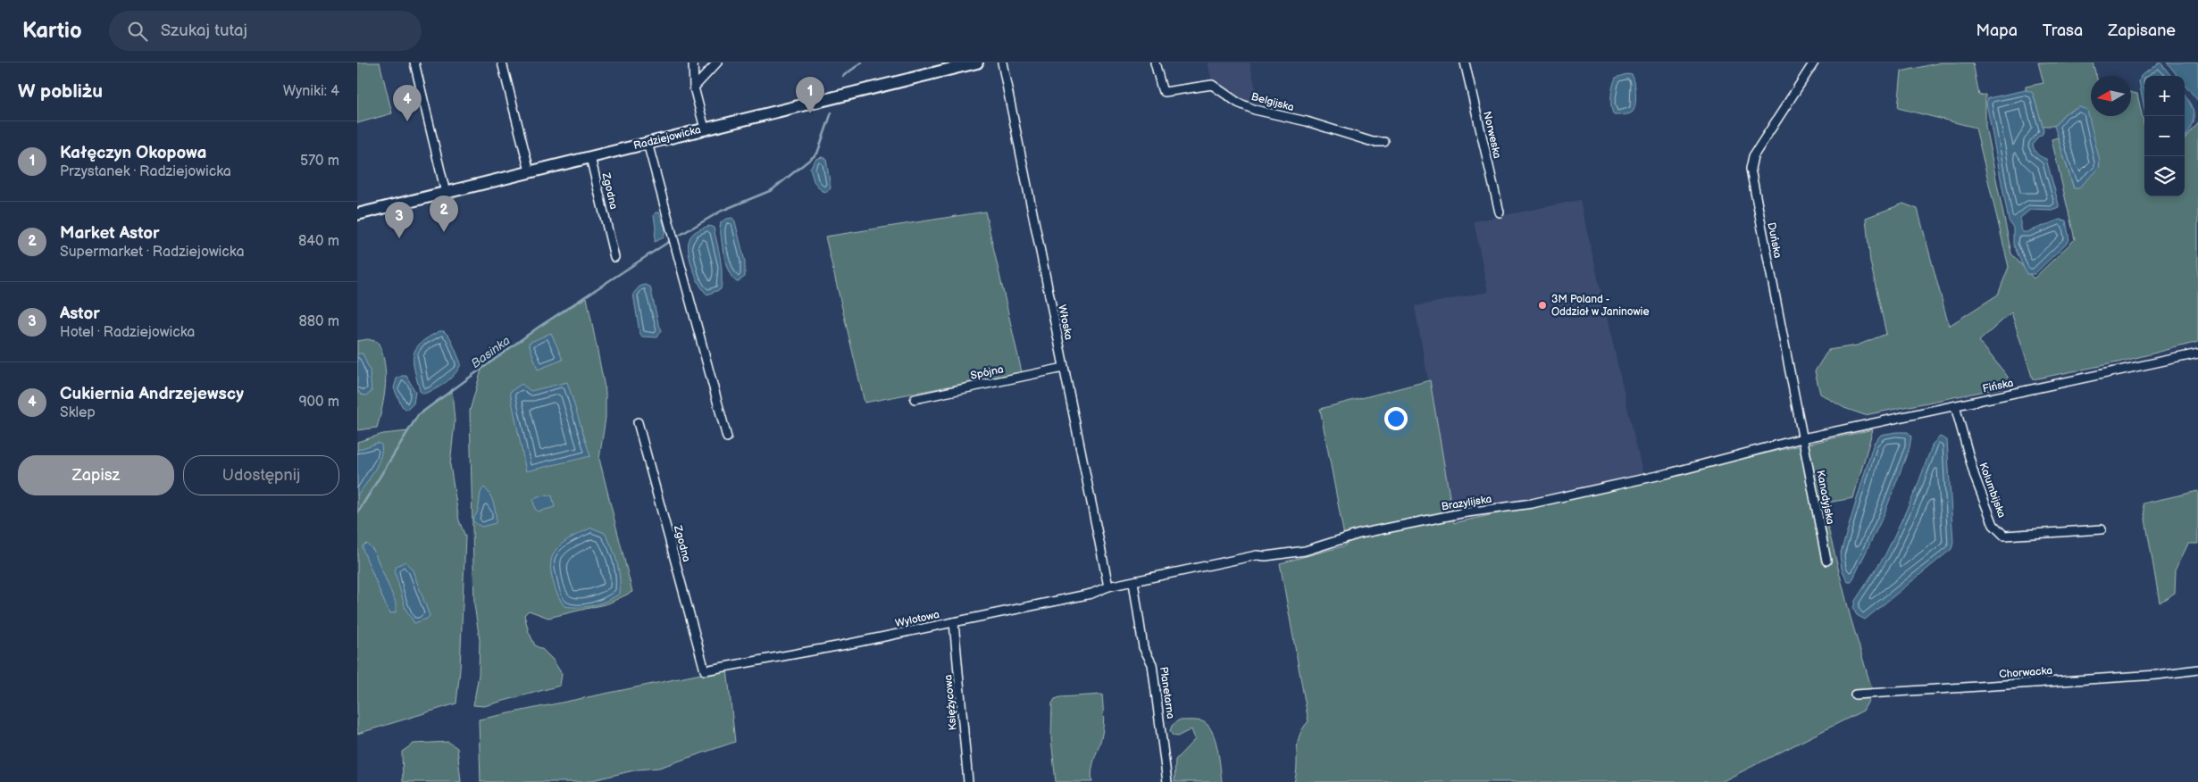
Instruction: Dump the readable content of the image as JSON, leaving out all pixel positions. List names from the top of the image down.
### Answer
{
  "streets": {
    "main road": ["Radziejowicka"],
    "street": [
      "Belgijska",
      "Norweska",
      "Zgodna",
      "Duńska",
      "Włoska",
      "Spójna",
      "Fińska",
      "Kolumbijska",
      "Kanadyjska",
      "Brazylijska",
      "Wylotowa",
      "Chorwacka",
      "Planetarna",
      "Księżycowa"
    ]
  },
  "crossings": [
    ["Radziejowicka", "Zgodna"],
    ["Zgodna", "Wylotowa"],
    ["Duńska", "Fińska"],
    ["Duńska", "Kanadyjska"],
    ["Duńska", "Brazylijska"],
    ["Włoska", "Spójna"],
    ["Włoska", "Wylotowa"],
    ["Fińska", "Kolumbijska"],
    ["Fińska", "Kanadyjska"],
    ["Fińska", "Brazylijska"],
    ["Kanadyjska", "Brazylijska"],
    ["Brazylijska", "Wylotowa"],
    ["Brazylijska", "Planetarna"],
    ["Wylotowa", "Planetarna"],
    ["Wylotowa", "Księżycowa"]
  ],
  "water": ["Basinka"],
  "places": ["3M Poland - Oddział w Janinowie"],
  "north": "left",
  "page": {
    "header": "Kartio",
    "search": "Szukaj tutaj",
    "nav": ["Mapa", "Trasa", "Zapisane"],
    "heading": ["W pobliżu", "Wyniki: 4"],
    "map_buttons": ["+", "−"],
    "pins": [
      "1",
      "4",
      "2",
      "3"
    ],
    "list": [
      {
        "mark": "1",
        "name": "Kałęczyn Okopowa",
        "note": "Przystanek · Radziejowicka",
        "value": "570 m"
      },
      {
        "mark": "2",
        "name": "Market Astor",
        "note": "Supermarket · Radziejowicka",
        "value": "840 m"
      },
      {
        "mark": "3",
        "name": "Astor",
        "note": "Hotel · Radziejowicka",
        "value": "880 m"
      },
      {
        "mark": "4",
        "name": "Cukiernia Andrzejewscy",
        "note": "Sklep",
        "value": "900 m"
      }
    ],
    "buttons": ["Zapisz", "Udostępnij"]
  }
}
